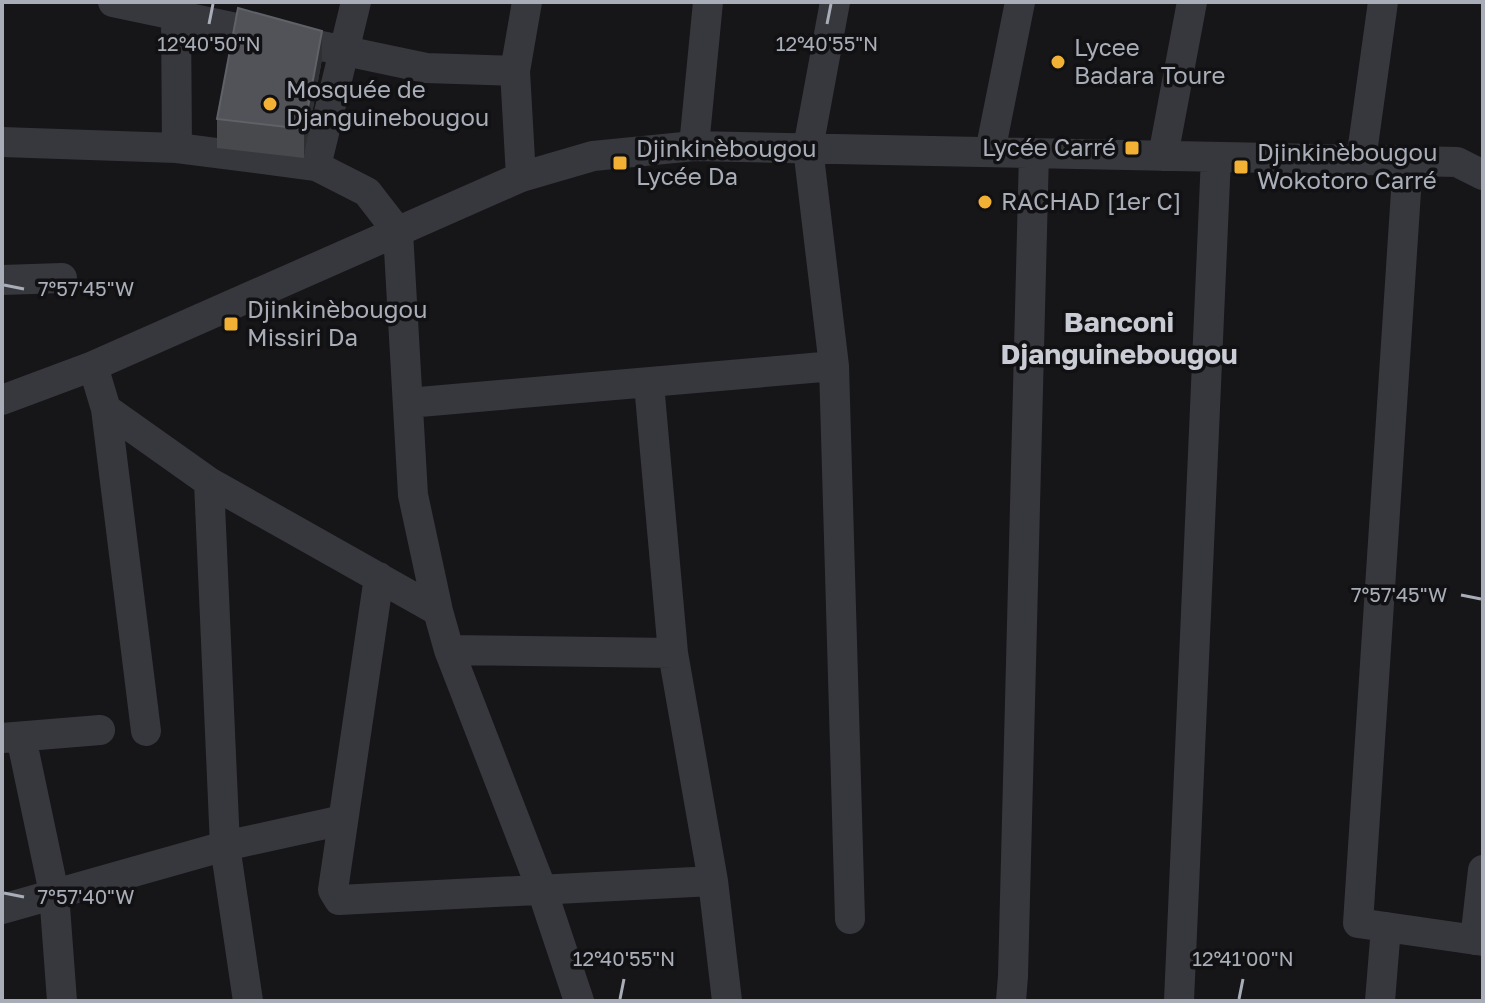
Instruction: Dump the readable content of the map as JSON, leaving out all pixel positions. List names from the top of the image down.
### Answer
{
  "districts": ["Banconi Djanguinebougou"],
  "places": {
    "other": ["Lycee Badara Toure", "Mosquée de Djanguinebougou", "RACHAD [1er C]"],
    "transit": [
      "Lycée Carré",
      "Djinkinèbougou Lycée Da",
      "Djinkinèbougou Wokotoro Carré",
      "Djinkinèbougou Missiri Da"
    ]
  },
  "coordinates": [
    "12°40'50\"N",
    "12°40'55\"N",
    "7°57'45\"W",
    "7°57'40\"W",
    "12°41'00\"N"
  ]
}
